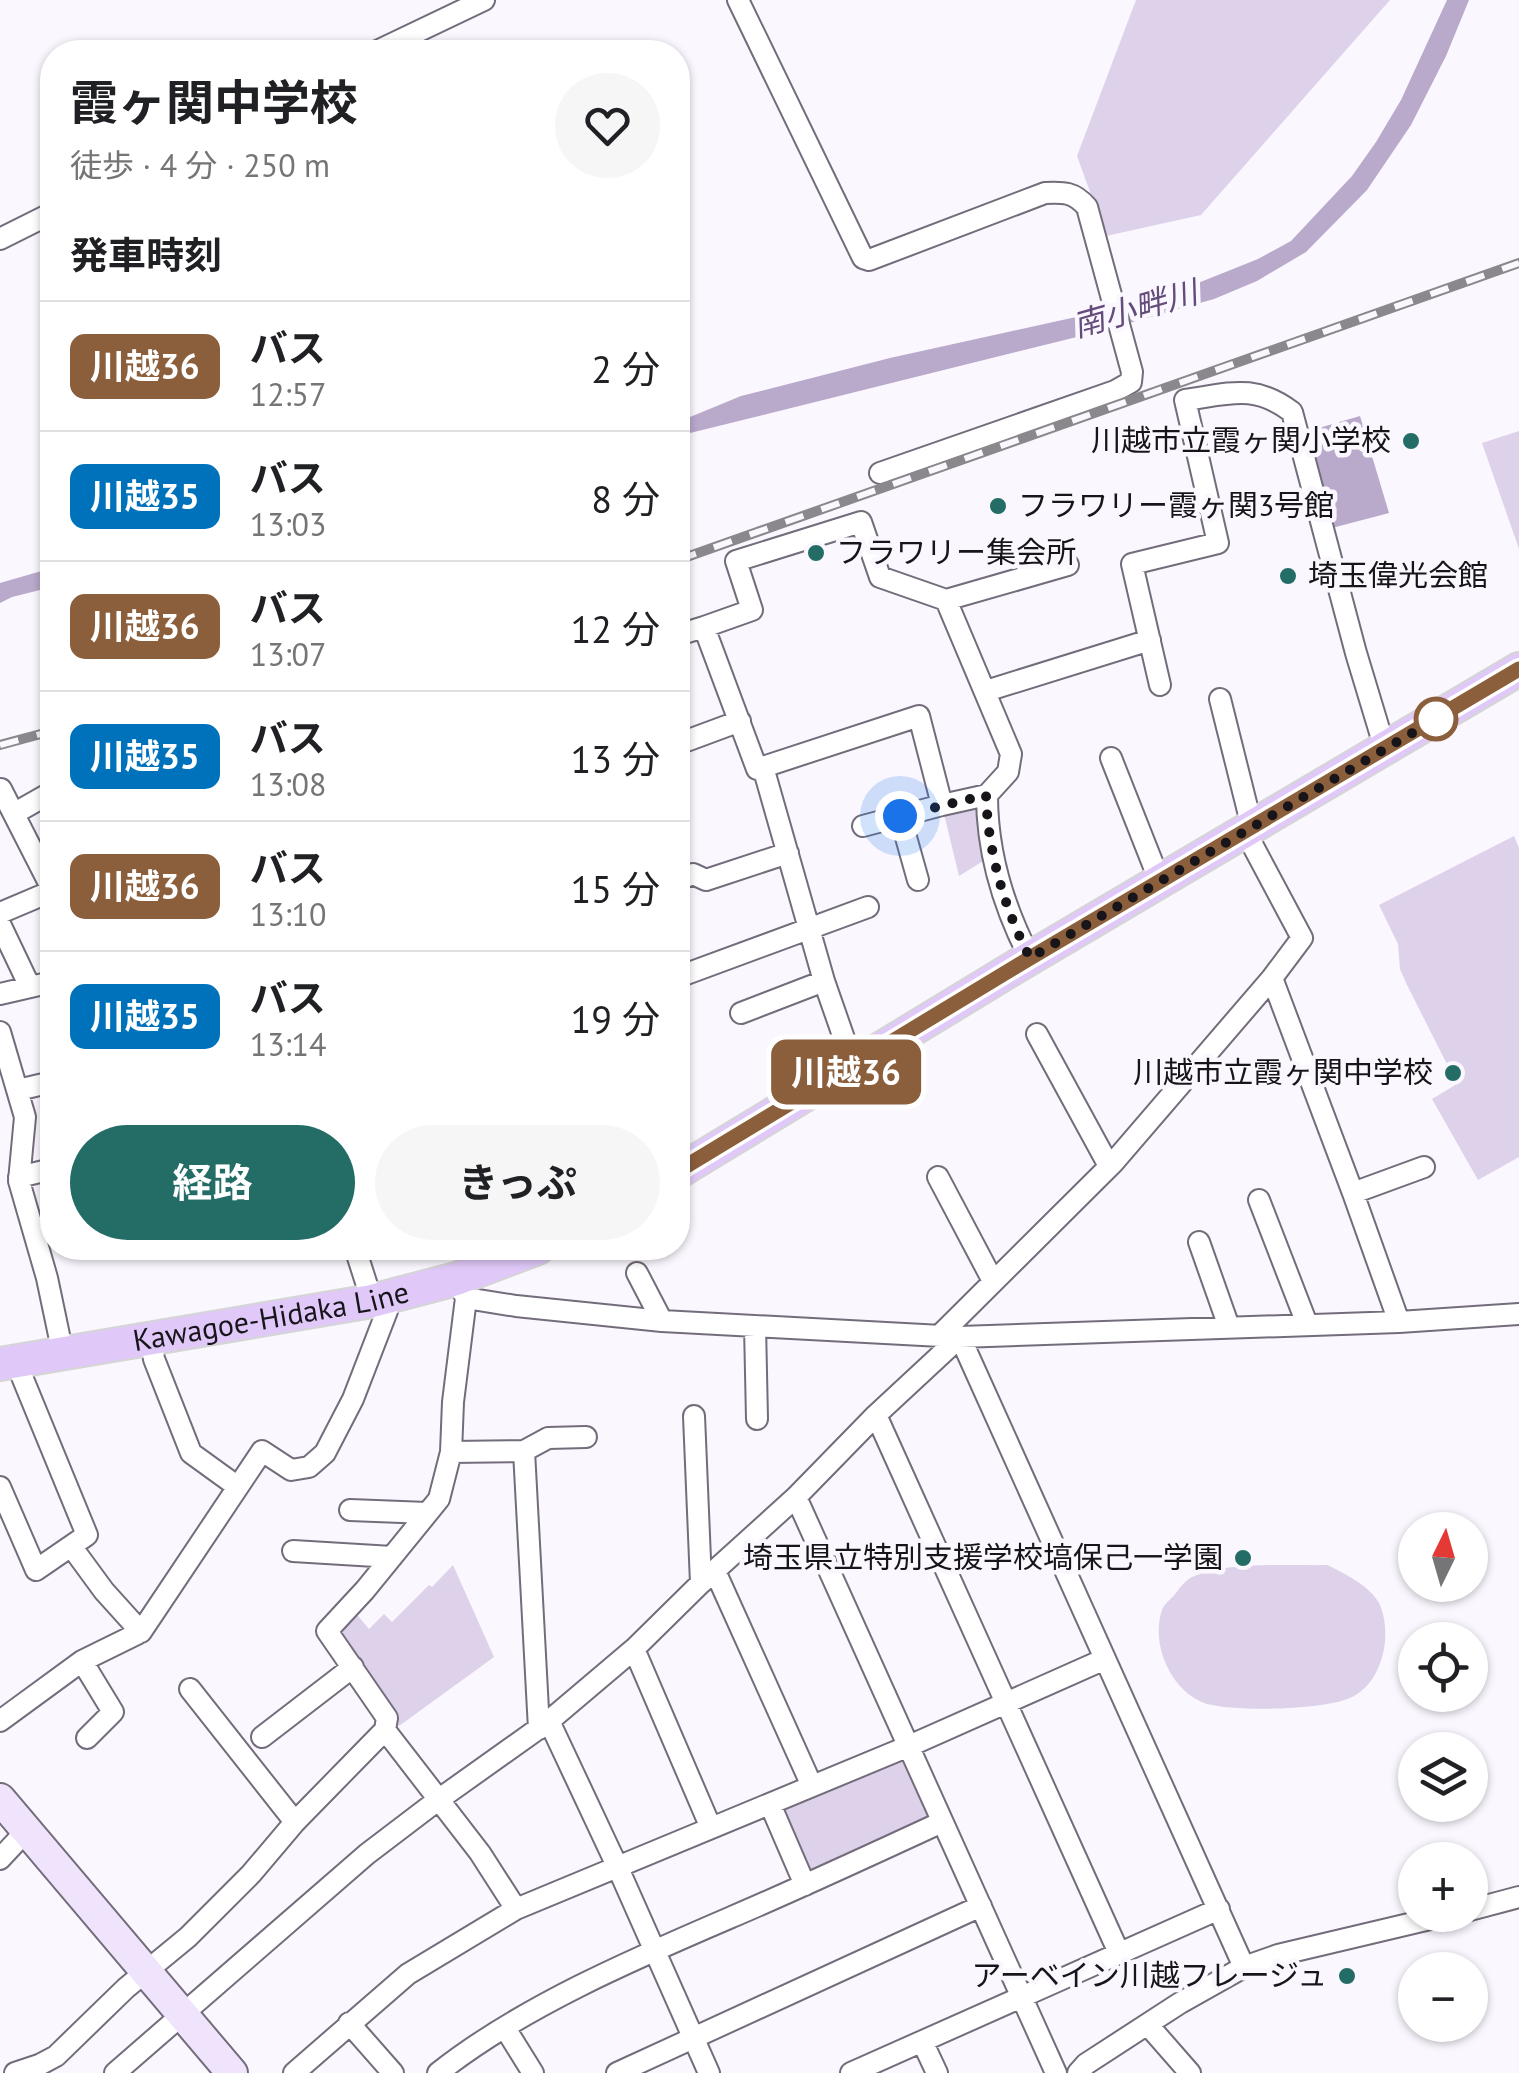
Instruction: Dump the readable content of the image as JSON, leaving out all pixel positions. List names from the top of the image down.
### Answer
{
  "streets": {
    "main road": ["Kawagoe-Hidaka Line"]
  },
  "water": ["南小畔川"],
  "places": [
    "川越市立霞ヶ関小学校",
    "フラワリー霞ヶ関3号館",
    "フラワリー集会所",
    "埼玉偉光会館",
    "川越市立霞ヶ関中学校",
    "埼玉県立特別支援学校塙保己一学園",
    "アーベイン川越フレージュ"
  ],
  "lines": ["bus line 川越36"],
  "north": "top",
  "page": {
    "on_map": "川越36",
    "heading": [
      ["霞ヶ関中学校", "徒歩 · 4 分 · 250 m"],
      "発車時刻"
    ],
    "list": [
      {
        "mark": "川越36",
        "name": "バス",
        "note": "12:57",
        "value": "2 分"
      },
      {
        "mark": "川越35",
        "name": "バス",
        "note": "13:03",
        "value": "8 分"
      },
      {
        "mark": "川越36",
        "name": "バス",
        "note": "13:07",
        "value": "12 分"
      },
      {
        "mark": "川越35",
        "name": "バス",
        "note": "13:08",
        "value": "13 分"
      },
      {
        "mark": "川越36",
        "name": "バス",
        "note": "13:10",
        "value": "15 分"
      },
      {
        "mark": "川越35",
        "name": "バス",
        "note": "13:14",
        "value": "19 分"
      }
    ],
    "buttons": ["経路", "きっぷ"],
    "map_buttons": ["+", "−"]
  }
}
